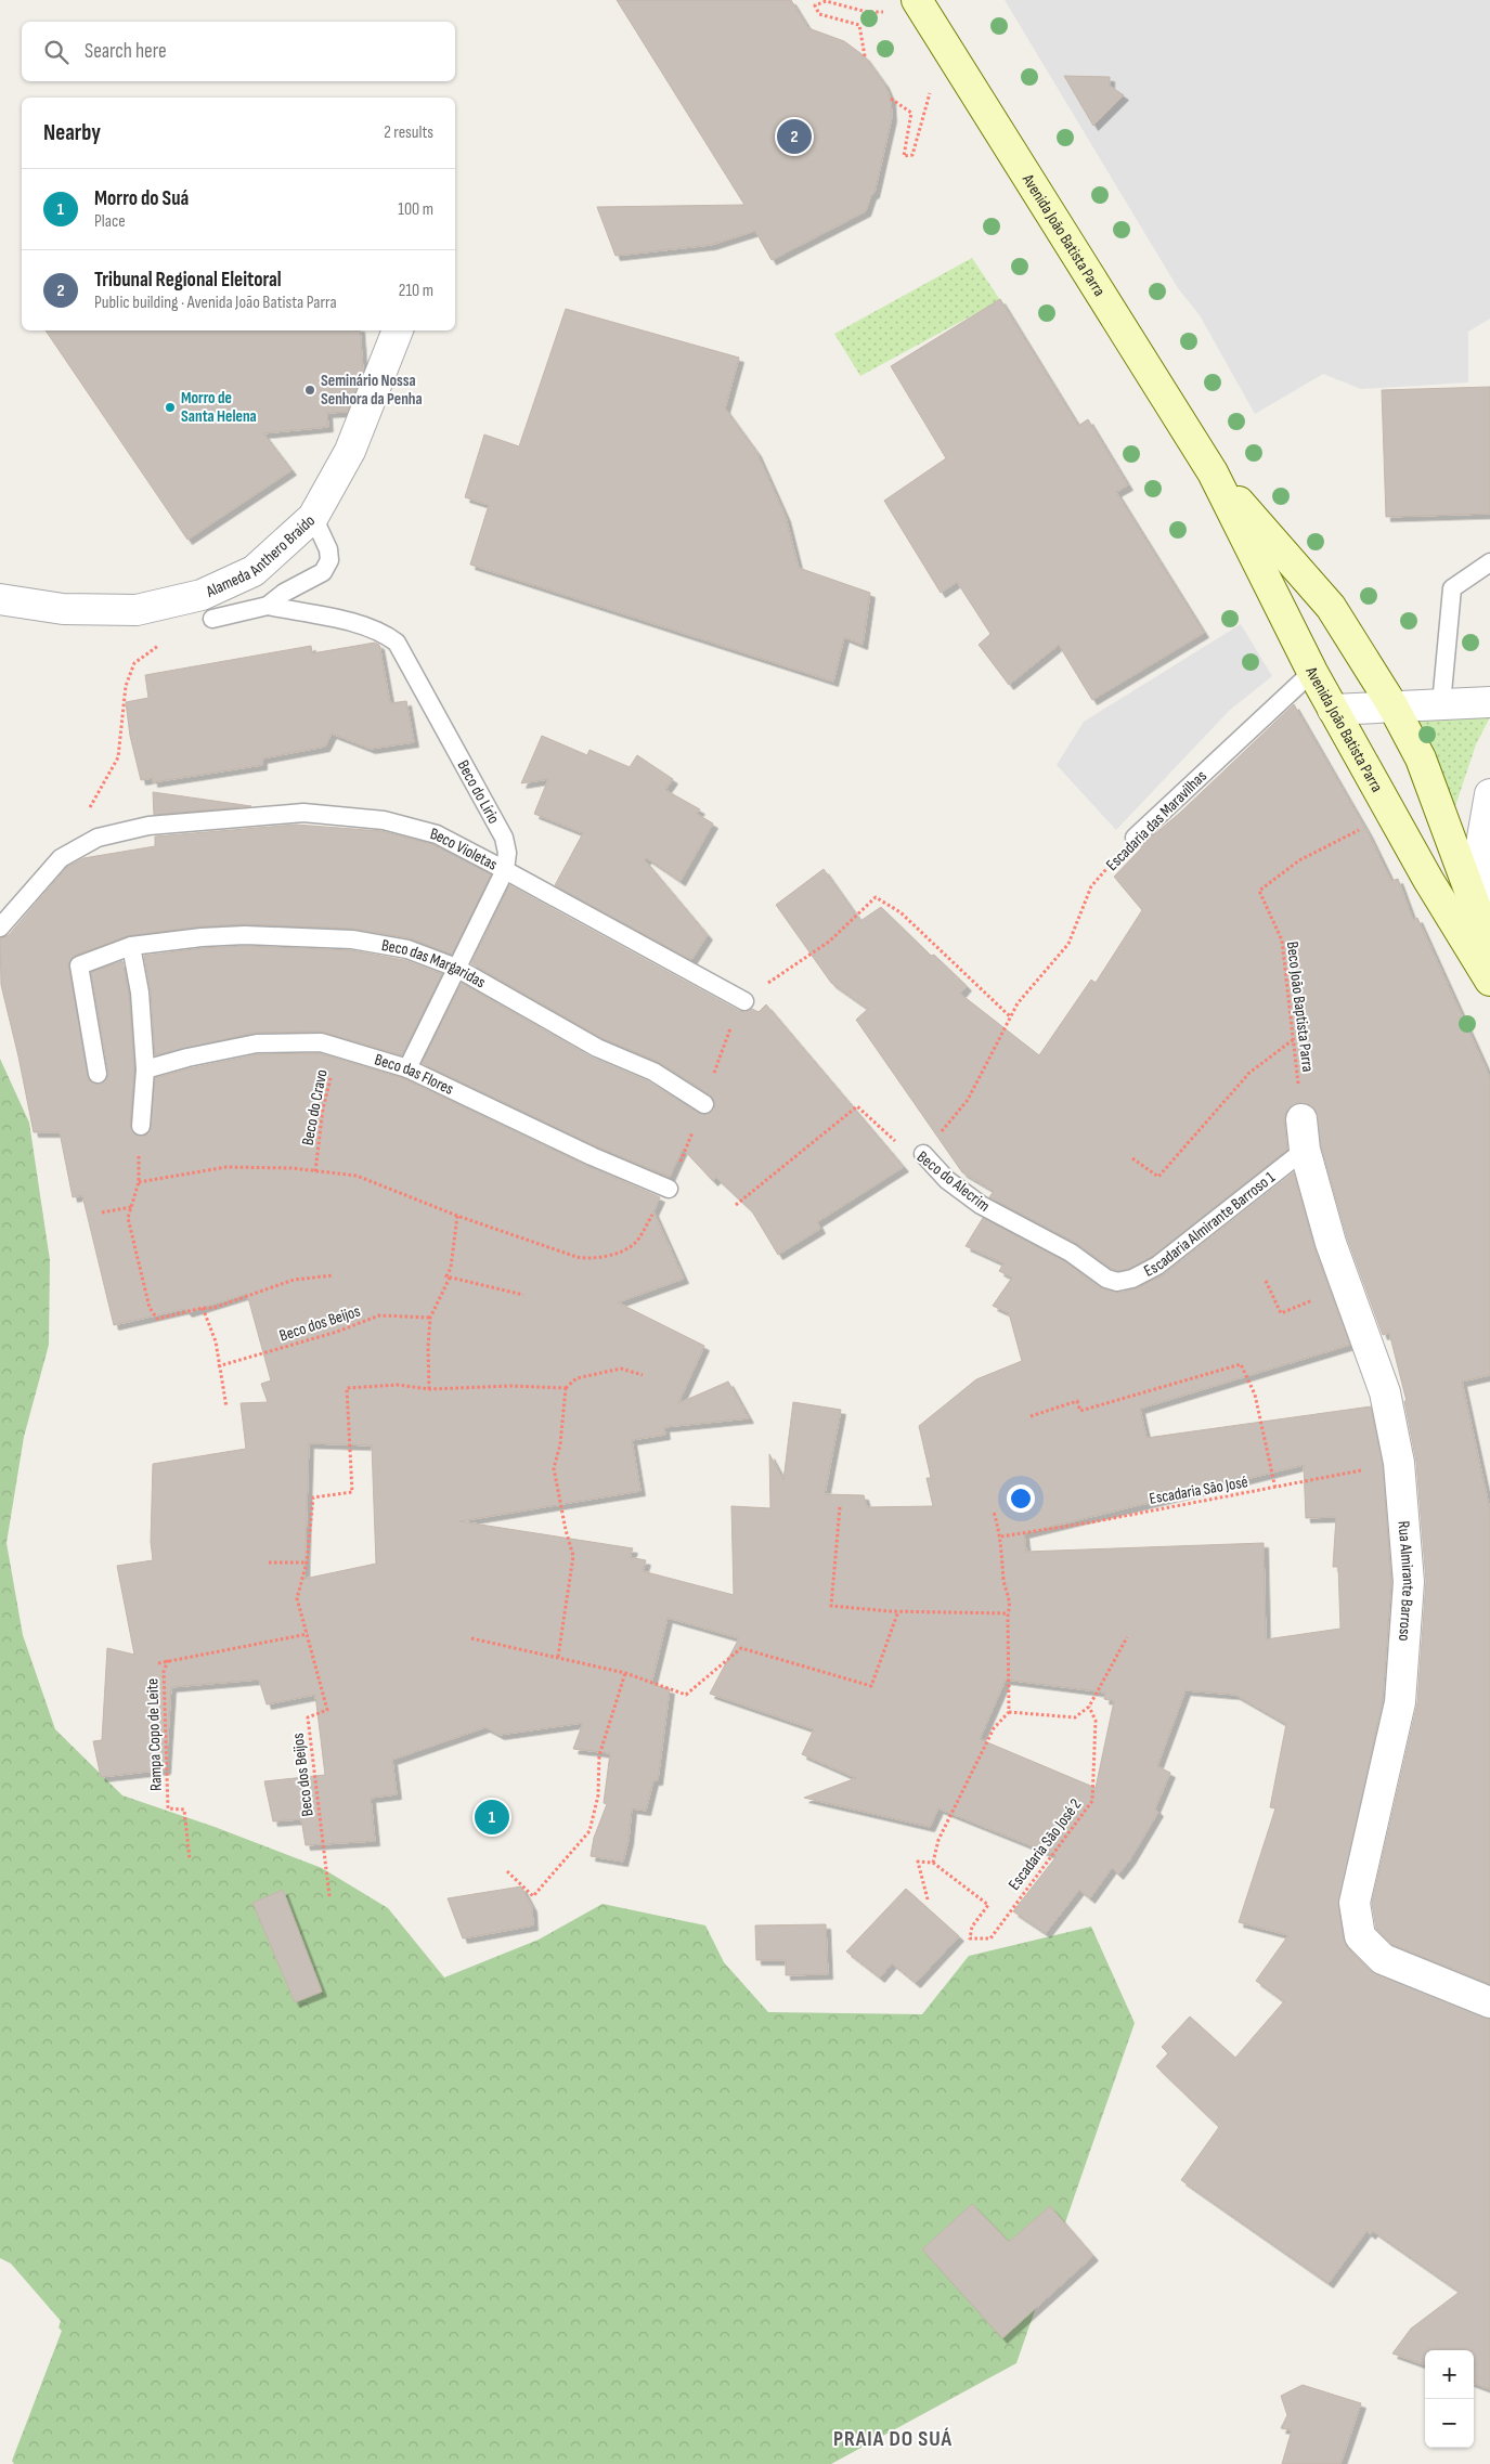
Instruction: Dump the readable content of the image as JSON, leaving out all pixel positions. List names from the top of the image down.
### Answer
{
  "streets": {
    "main road": ["Avenida João Batista Parra"],
    "street": ["Alameda Anthero Braído", "Rua Almirante Barroso"],
    "lane": [
      "Beco do Lírio",
      "Escadaria das Maravilhas",
      "Beco Violetas",
      "Beco das Margaridas",
      "Beco das Flores",
      "Beco do Alecrim",
      "Escadaria Almirante Barroso 1"
    ],
    "path": [
      "Beco João Baptista Parra",
      "Beco do Cravo",
      "Beco dos Beijos",
      "Escadaria São José",
      "Rampa Copo de Leite",
      "Escadaria São José 2"
    ]
  },
  "crossings": [
    ["Avenida João Batista Parra", "Escadaria das Maravilhas"],
    ["Avenida João Batista Parra", "Beco João Baptista Parra"],
    ["Beco do Lírio", "Beco Violetas"],
    ["Beco do Lírio", "Beco das Margaridas"],
    ["Beco do Lírio", "Beco das Flores"],
    ["Escadaria das Maravilhas", "Beco do Alecrim"],
    ["Beco João Baptista Parra", "Rua Almirante Barroso"],
    ["Beco das Flores", "Beco do Cravo"],
    ["Beco do Alecrim", "Escadaria Almirante Barroso 1"],
    ["Escadaria Almirante Barroso 1", "Rua Almirante Barroso"],
    ["Beco dos Beijos", "Rampa Copo de Leite"],
    ["Escadaria São José", "Rua Almirante Barroso"]
  ],
  "districts": ["PRAIA DO SUÁ"],
  "places": ["Seminário Nossa Senhora da Penha", "Morro de Santa Helena"],
  "page": {
    "search": "Search here",
    "heading": ["Nearby", "2 results"],
    "pins": ["2", "1"],
    "list": [
      {
        "mark": "1",
        "name": "Morro do Suá",
        "note": "Place",
        "value": "100 m"
      },
      {
        "mark": "2",
        "name": "Tribunal Regional Eleitoral",
        "note": "Public building · Avenida João Batista Parra",
        "value": "210 m"
      }
    ],
    "map_buttons": ["+", "−"]
  }
}
